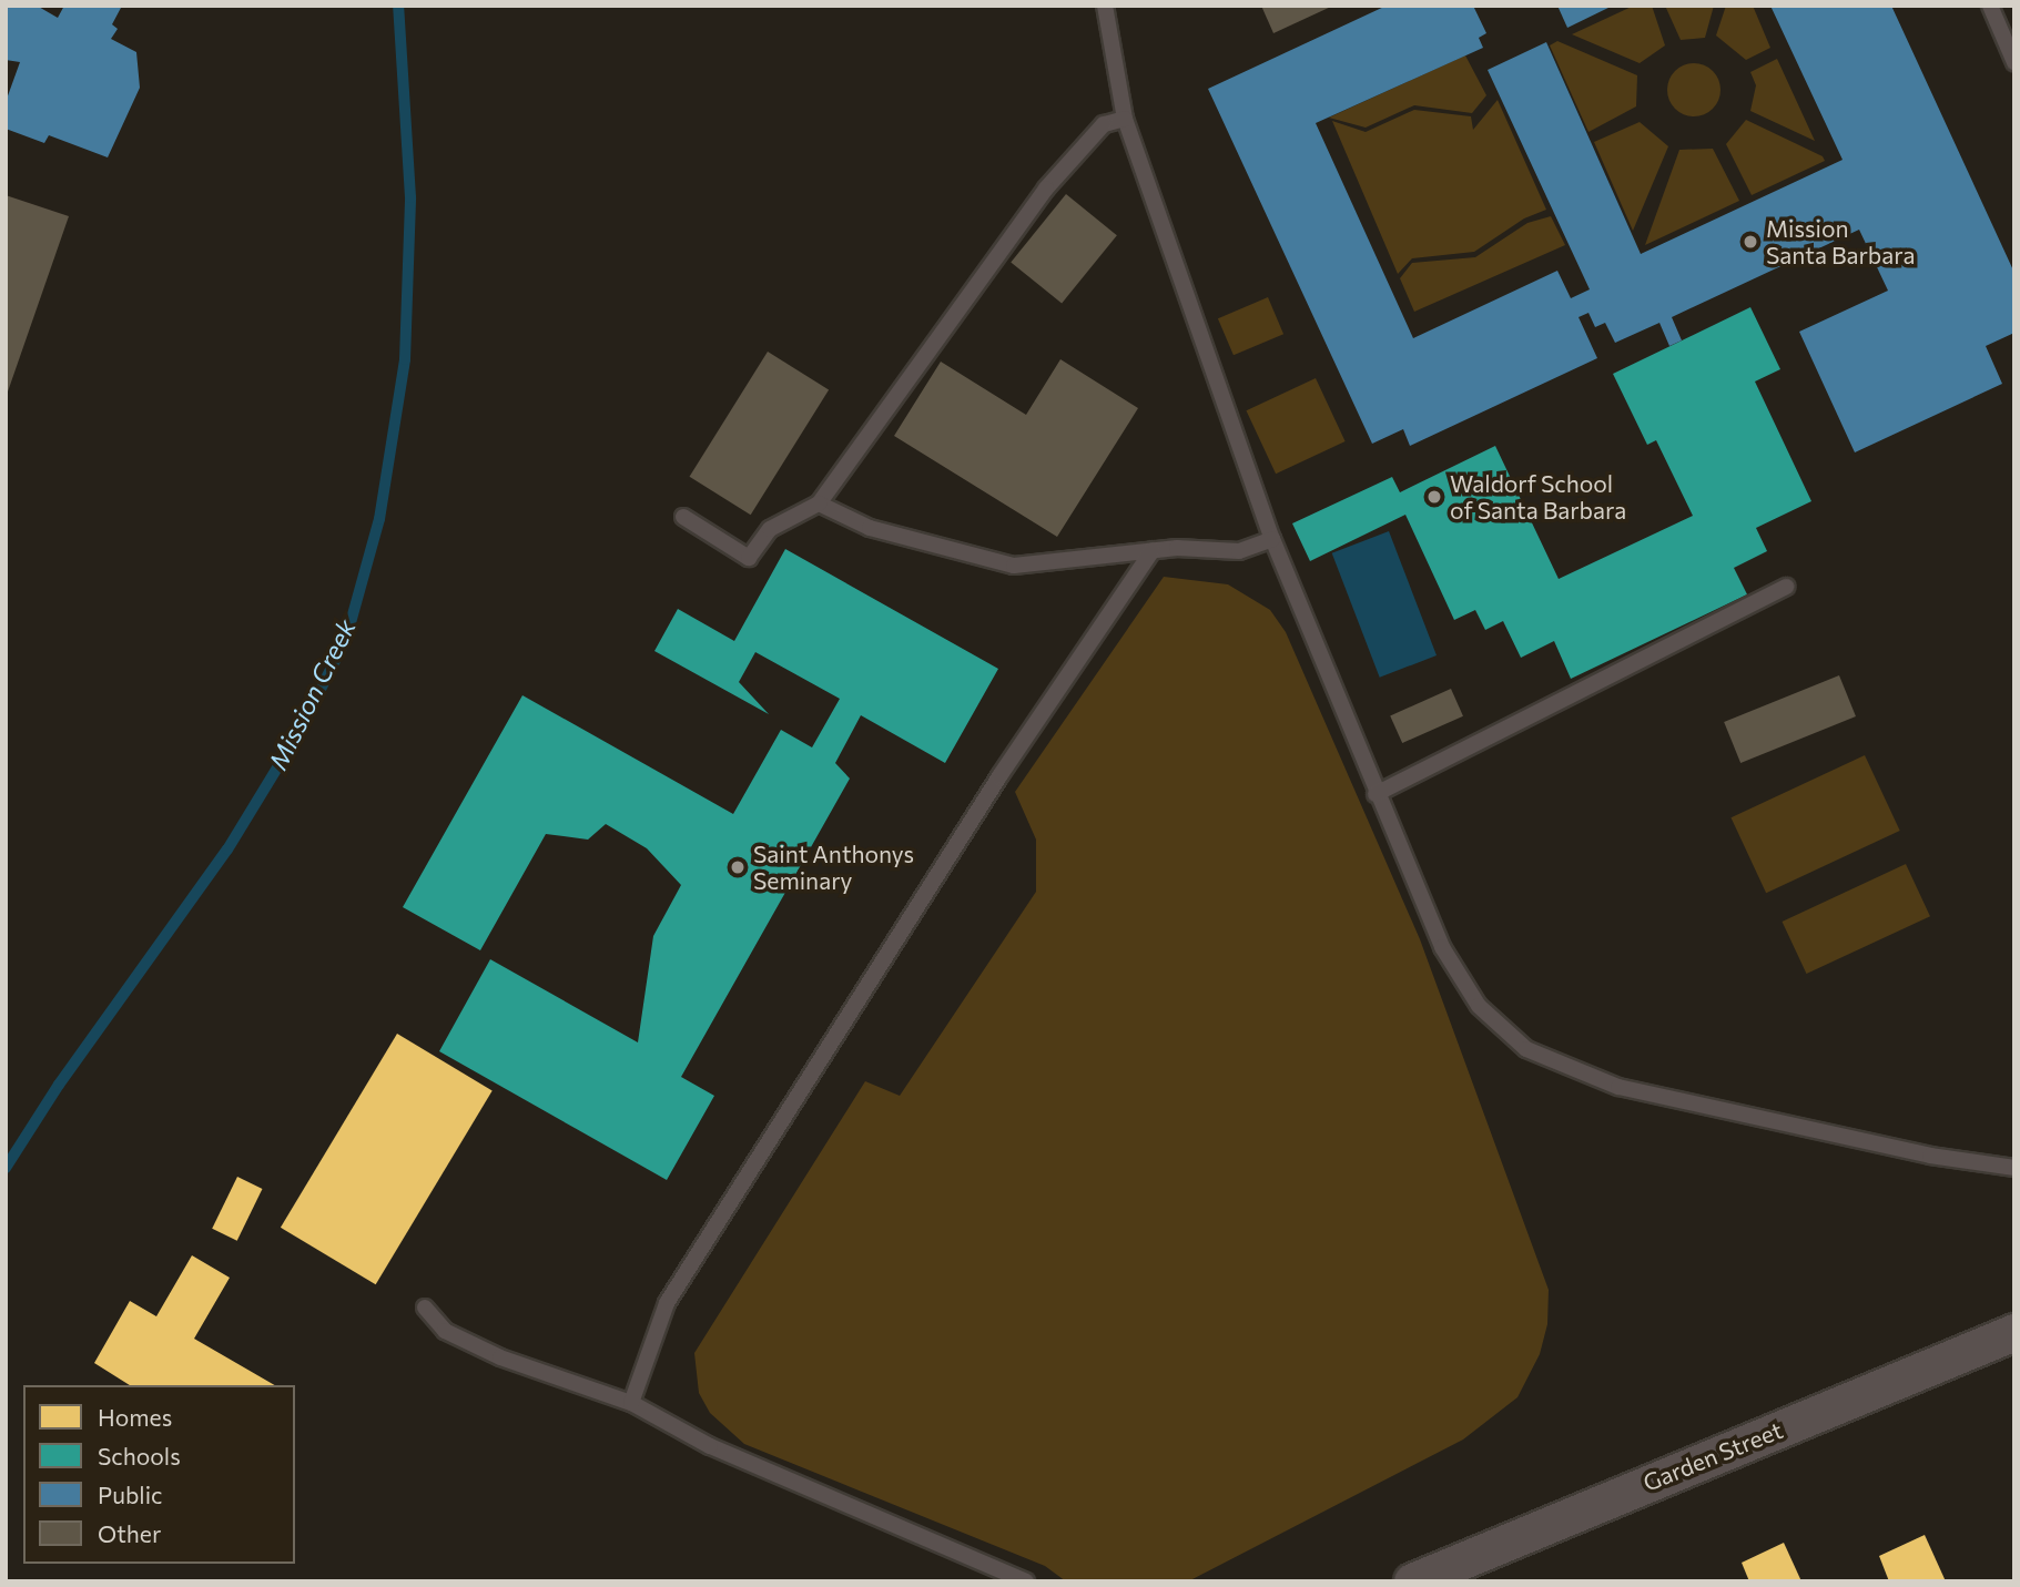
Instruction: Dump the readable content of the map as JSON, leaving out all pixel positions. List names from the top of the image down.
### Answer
{
  "streets": {
    "street": ["Garden Street"]
  },
  "water": ["Mission Creek"],
  "places": ["Mission Santa Barbara", "Waldorf School of Santa Barbara", "Saint Anthonys Seminary"],
  "legend": [
    "Homes",
    "Schools",
    "Public",
    "Other"
  ]
}
